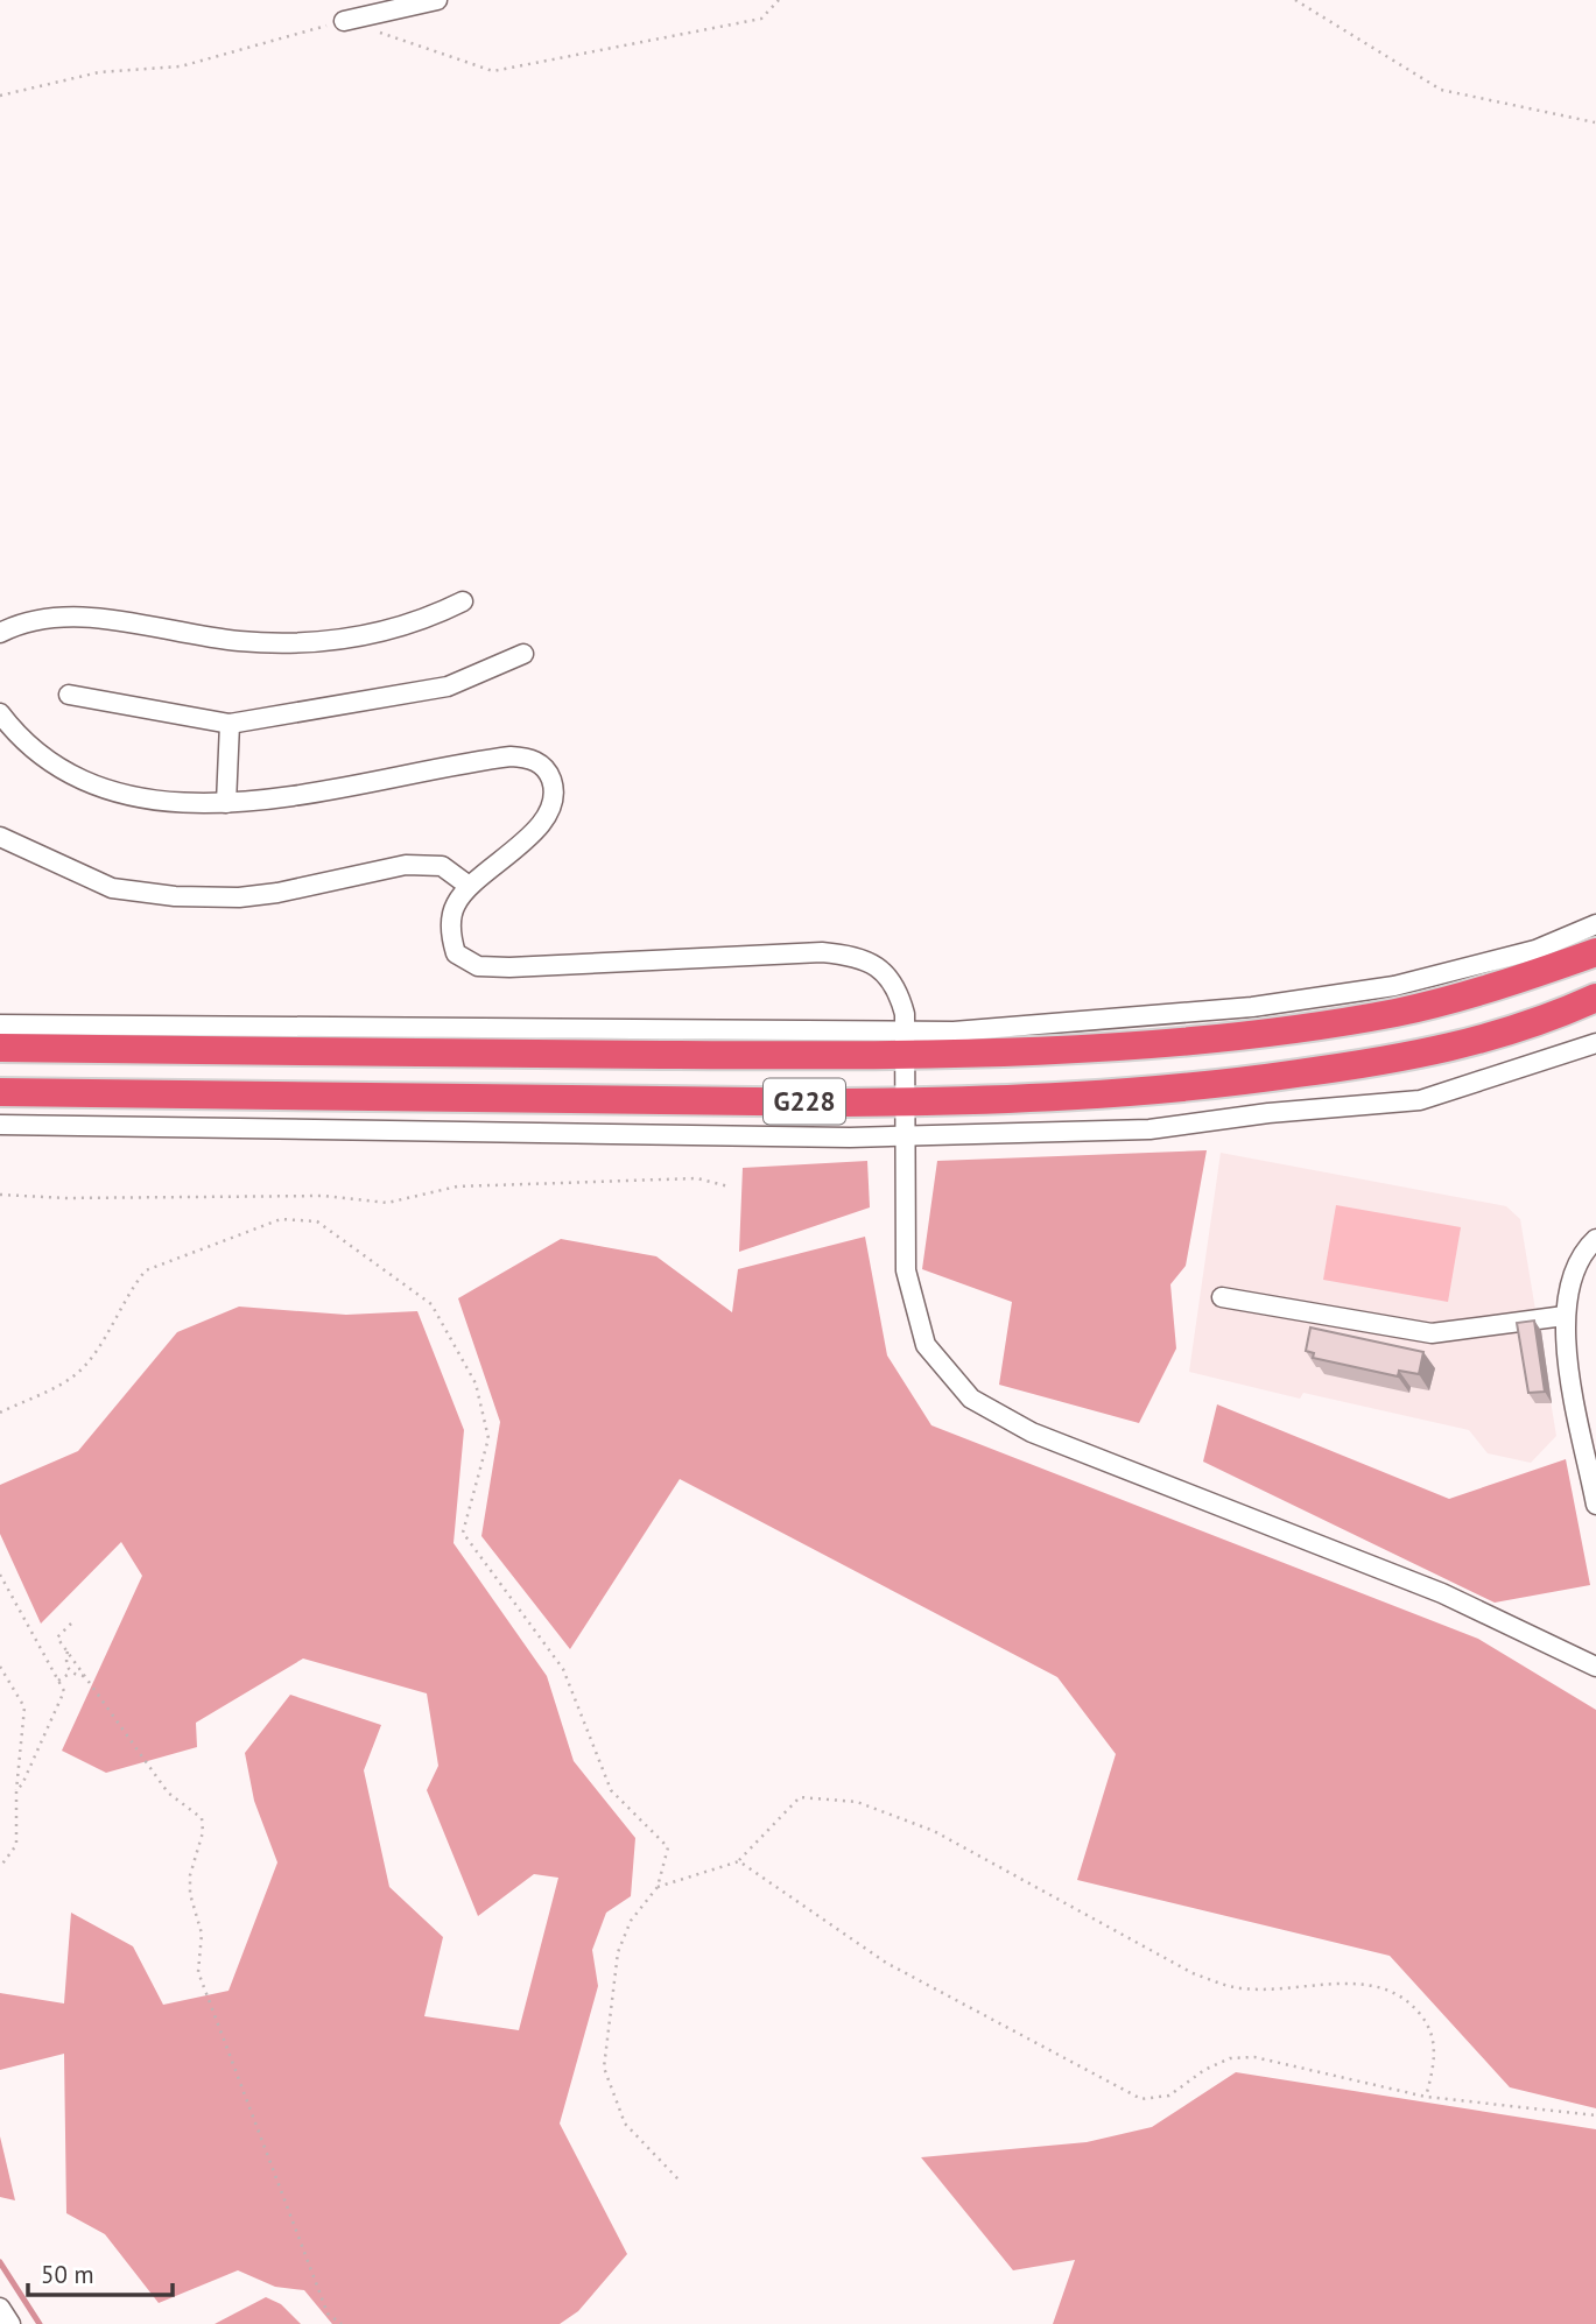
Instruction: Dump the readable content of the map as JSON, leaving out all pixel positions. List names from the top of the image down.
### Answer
{
  "streets": {
    "highway": ["G228"]
  },
  "scale_bar": "50 m"
}
